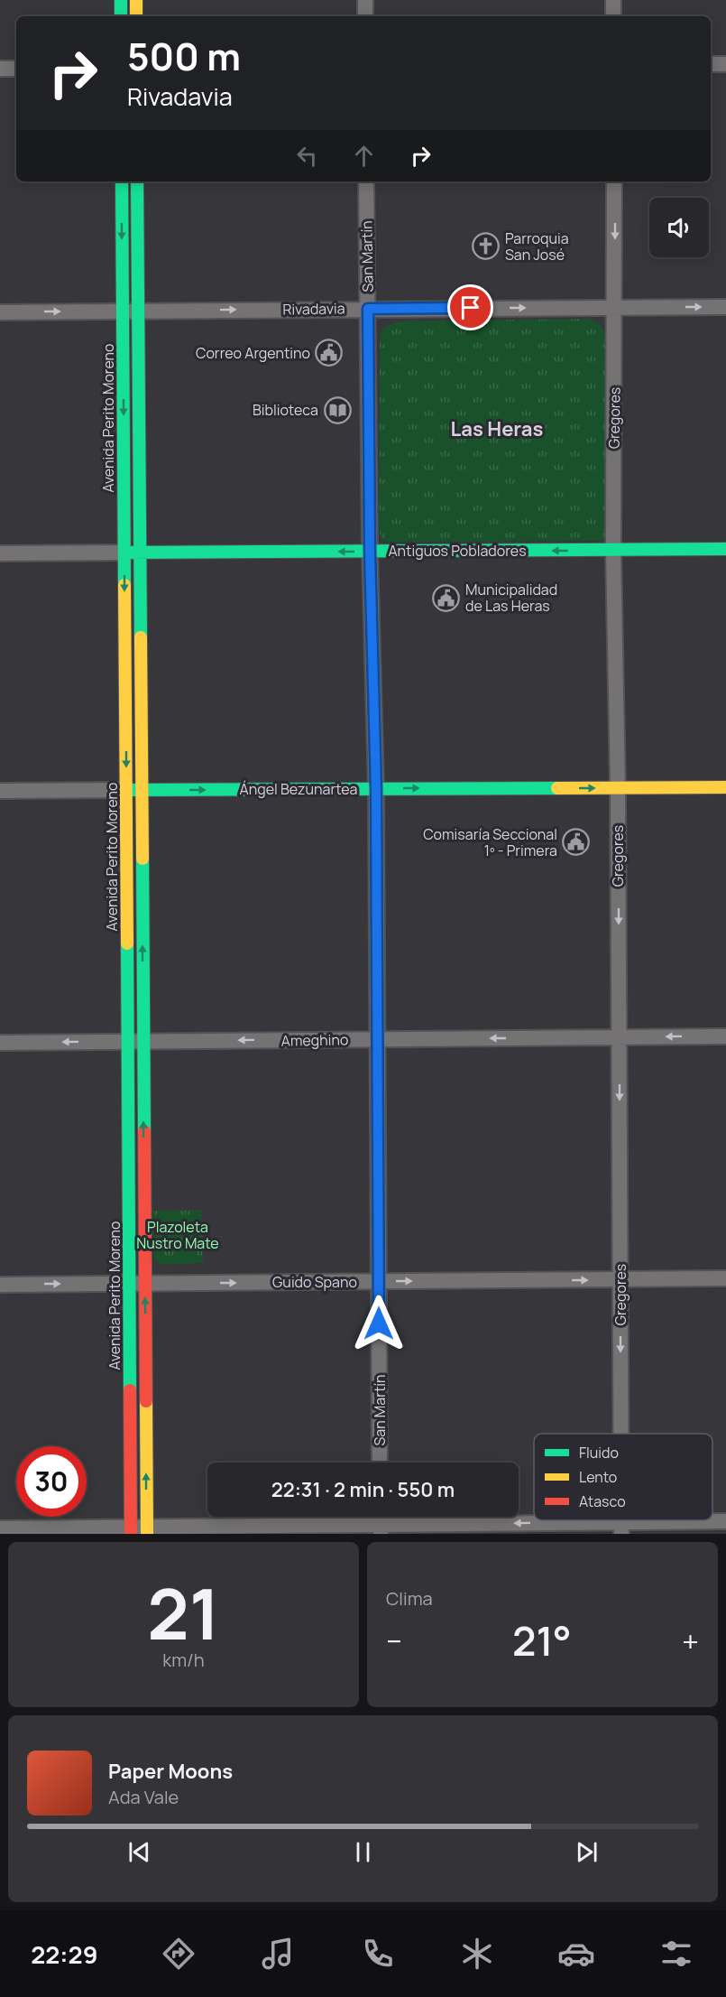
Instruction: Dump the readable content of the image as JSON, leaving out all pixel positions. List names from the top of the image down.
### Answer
{
  "streets": {
    "street": [
      "San Martín",
      "Rivadavia",
      "Avenida Perito Moreno",
      "Gregores",
      "Antiguos Pobladores",
      "Ángel Bezunartea",
      "Ameghino",
      "Guido Spano"
    ]
  },
  "crossings": [
    ["San Martín", "Rivadavia"],
    ["San Martín", "Antiguos Pobladores"],
    ["San Martín", "Ángel Bezunartea"],
    ["San Martín", "Ameghino"],
    ["San Martín", "Guido Spano"],
    ["Rivadavia", "Avenida Perito Moreno"],
    ["Rivadavia", "Gregores"],
    ["Avenida Perito Moreno", "Antiguos Pobladores"],
    ["Avenida Perito Moreno", "Ángel Bezunartea"],
    ["Avenida Perito Moreno", "Ameghino"],
    ["Avenida Perito Moreno", "Guido Spano"],
    ["Gregores", "Antiguos Pobladores"],
    ["Gregores", "Ángel Bezunartea"],
    ["Gregores", "Ameghino"],
    ["Gregores", "Guido Spano"]
  ],
  "one_way": [
    "Rivadavia",
    "Gregores",
    "Antiguos Pobladores",
    "Ángel Bezunartea",
    "Ameghino",
    "Guido Spano"
  ],
  "districts": ["Las Heras"],
  "parks": ["Plazoleta Nustro Mate"],
  "places": {
    "church": ["Parroquia San José"],
    "public building": ["Correo Argentino", "Municipalidad de Las Heras", "Comisaría Seccional 1º - Primera"],
    "library": ["Biblioteca"]
  },
  "legend": ["Fluido", "Lento", "Atasco"],
  "page": {
    "turn": ["500 m", "Rivadavia"],
    "limit": "30",
    "trip": "22:31 · 2 min · 550 m",
    "tile": [
      ["21", "km/h"],
      "Clima"
    ],
    "heat": ["−", "21°", "+"],
    "song": ["Paper Moons", "Ada Vale"],
    "tabs": "22:29"
  }
}
